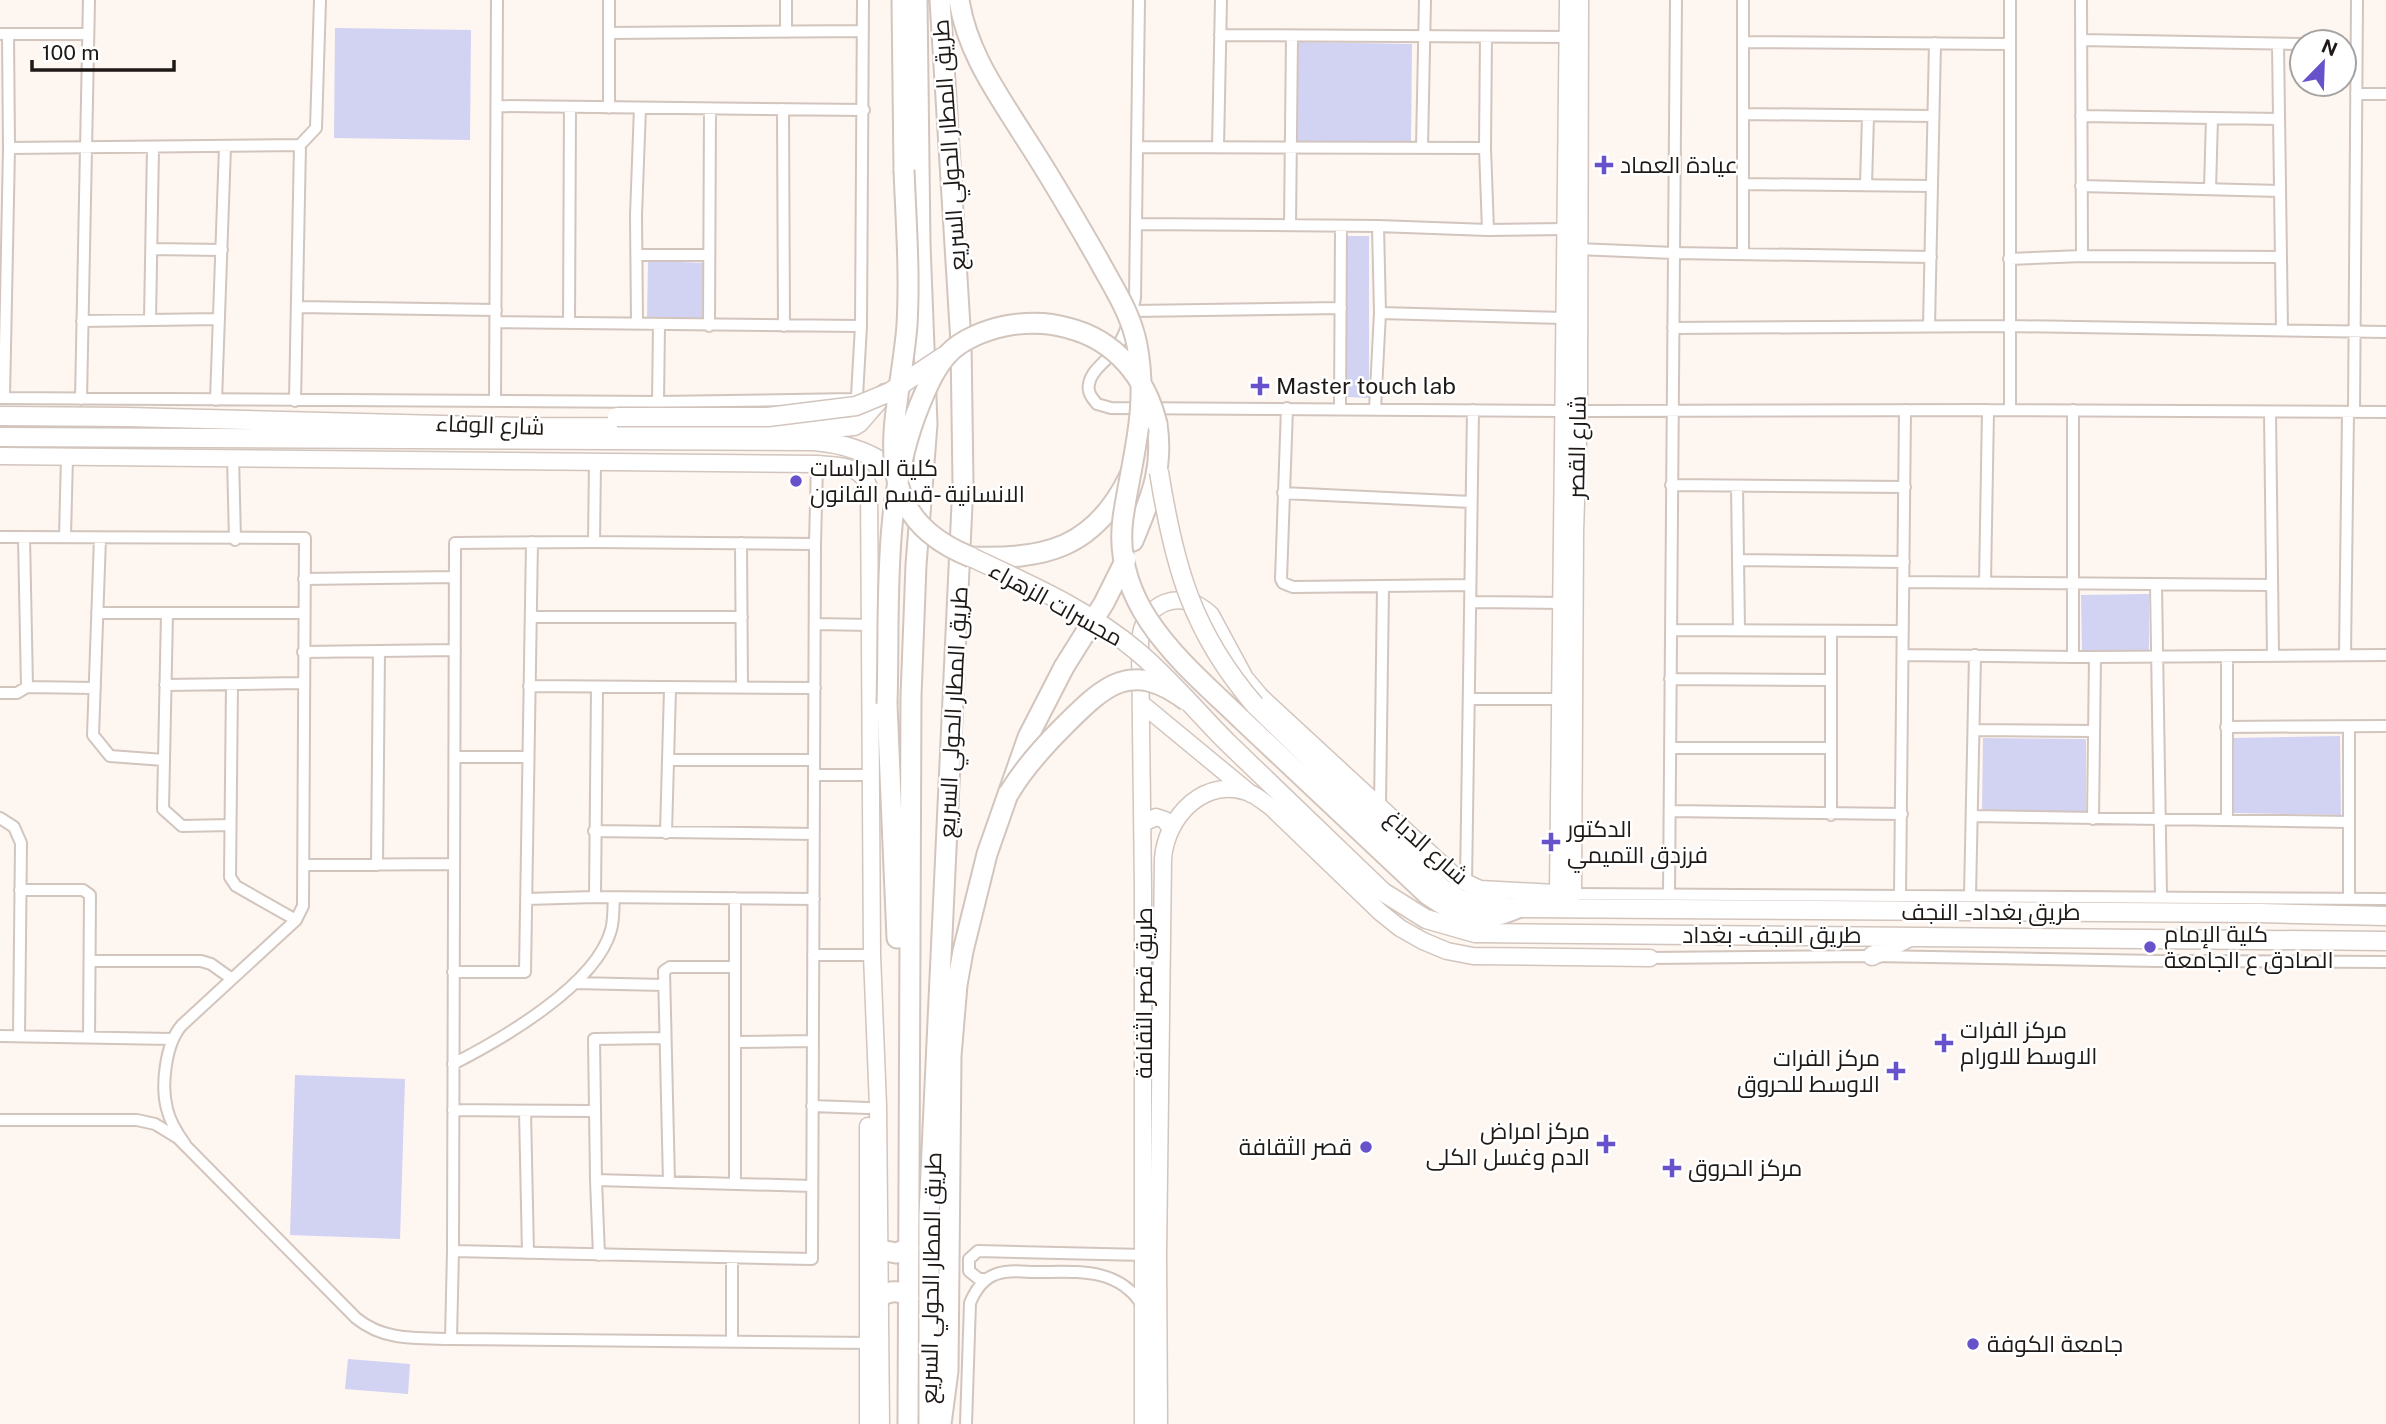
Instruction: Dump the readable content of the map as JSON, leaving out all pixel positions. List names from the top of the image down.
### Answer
{
  "streets": {
    "highway": ["طريق المطار الحولي السريع"],
    "main road": [
      "شارع الوفاء",
      "مجسرات الزهراء",
      "طريق بغداد - النجف",
      "طريق النجف - بغداد"
    ],
    "street": ["شارع القصر", "شارع الدباغ", "طريق قصر الثقافة"]
  },
  "crossings": [
    ["طريق المطار الحولي السريع", "شارع الوفاء"],
    ["شارع القصر", "شارع الدباغ"],
    ["مجسرات الزهراء", "طريق النجف - بغداد"],
    ["شارع الدباغ", "طريق قصر الثقافة"]
  ],
  "places": {
    "health": [
      "عيادة العماد",
      "Master touch lab",
      "الدكتور فرزدق التميمي",
      "مركز الفرات الاوسط للاورام",
      "مركز الفرات الاوسط للحروق",
      "مركز امراض الدم وغسل الكلى",
      "مركز الحروق"
    ],
    "other": [
      "كلية الدراسات الانسانية -قسم القانون",
      "كلية الإمام الصادق ع الجامعة",
      "قصر الثقافة",
      "جامعة الكوفة"
    ]
  },
  "scale_bar": "100 m",
  "north": "top right"
}
